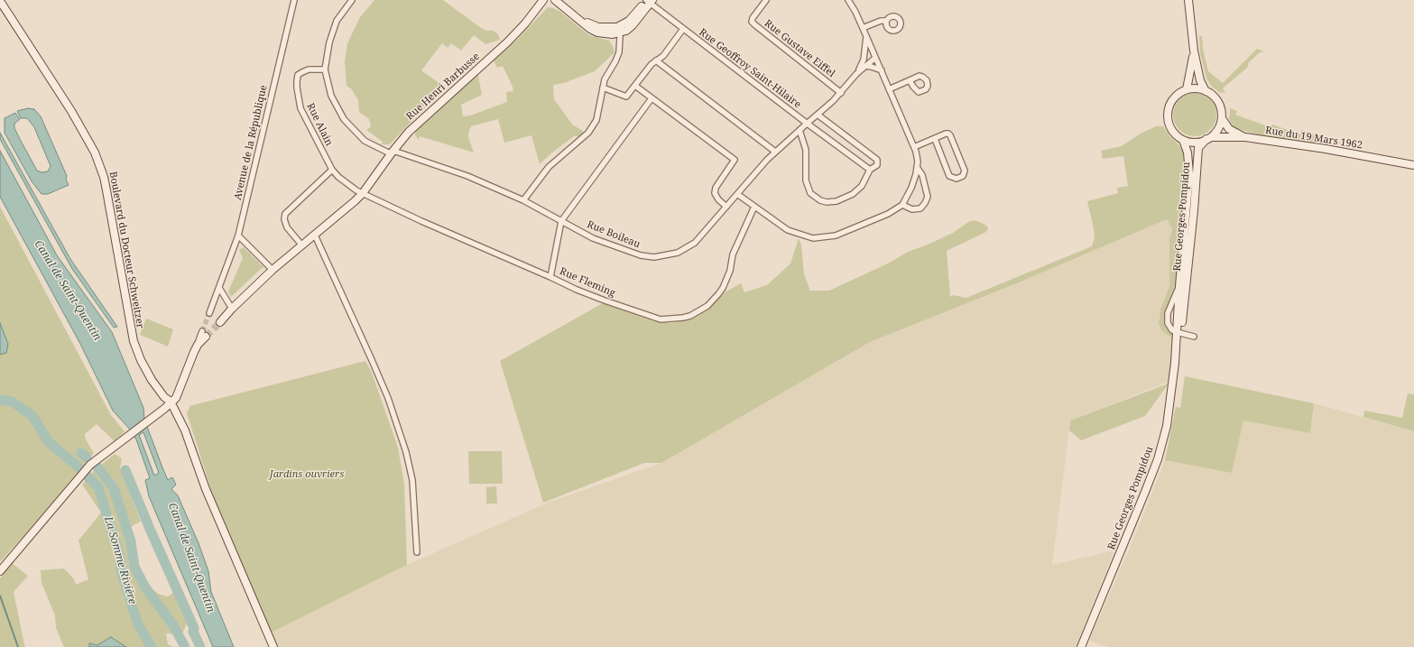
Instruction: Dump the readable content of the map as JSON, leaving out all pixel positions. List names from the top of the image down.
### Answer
{
  "streets": {
    "street": [
      "Rue Gustave Eiffel",
      "Rue Geoffroy Saint-Hilaire",
      "Rue Henri Barbusse",
      "Rue Alain",
      "Rue du 19 Mars 1962",
      "Avenue de la République",
      "Rue Georges Pompidou",
      "Rue Boileau",
      "Boulevard du Docteur Schweitzer",
      "Rue Fleming"
    ]
  },
  "crossings": [
    ["Rue Gustave Eiffel", "Rue Boileau"],
    ["Rue Geoffroy Saint-Hilaire", "Rue Boileau"],
    ["Rue Henri Barbusse", "Rue Alain"],
    ["Rue Henri Barbusse", "Rue Boileau"],
    ["Rue Henri Barbusse", "Rue Fleming"],
    ["Rue Alain", "Rue Boileau"],
    ["Rue Alain", "Rue Fleming"],
    ["Rue du 19 Mars 1962", "Rue Georges Pompidou"]
  ],
  "water": ["Canal de Saint-Quentin", "La Somme Rivière"],
  "parks": ["Jardins ouvriers"]
}
